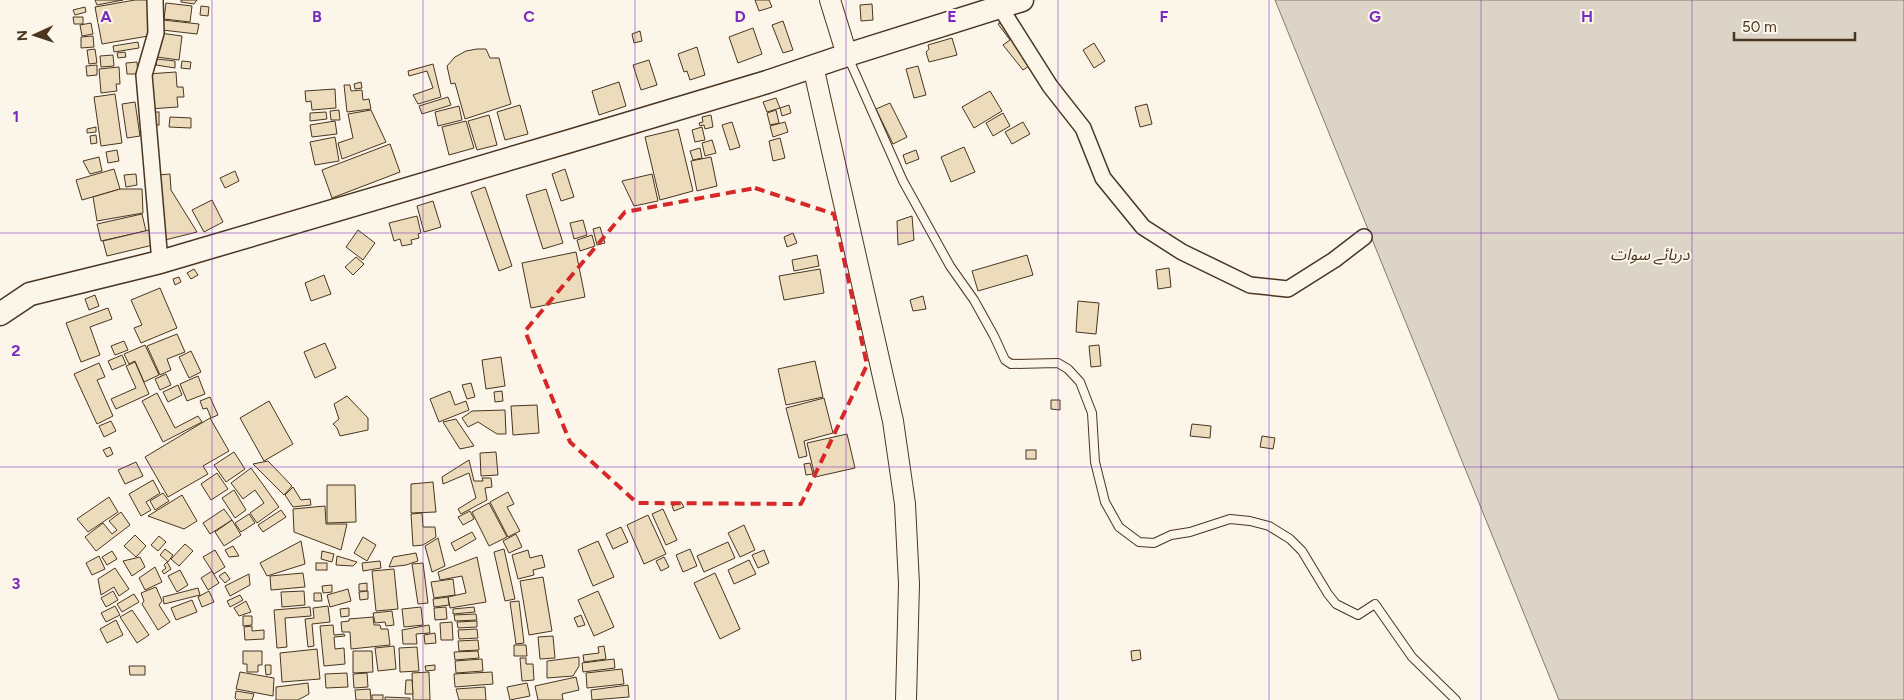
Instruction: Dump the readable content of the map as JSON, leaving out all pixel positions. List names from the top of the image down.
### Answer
{
  "water": ["دریائے سوات"],
  "scale_bar": "50 m",
  "north": "left",
  "grid": {
    "columns": [
      "A",
      "B",
      "C",
      "D",
      "E",
      "F",
      "G",
      "H"
    ],
    "rows": ["1", "2", "3"]
  }
}
